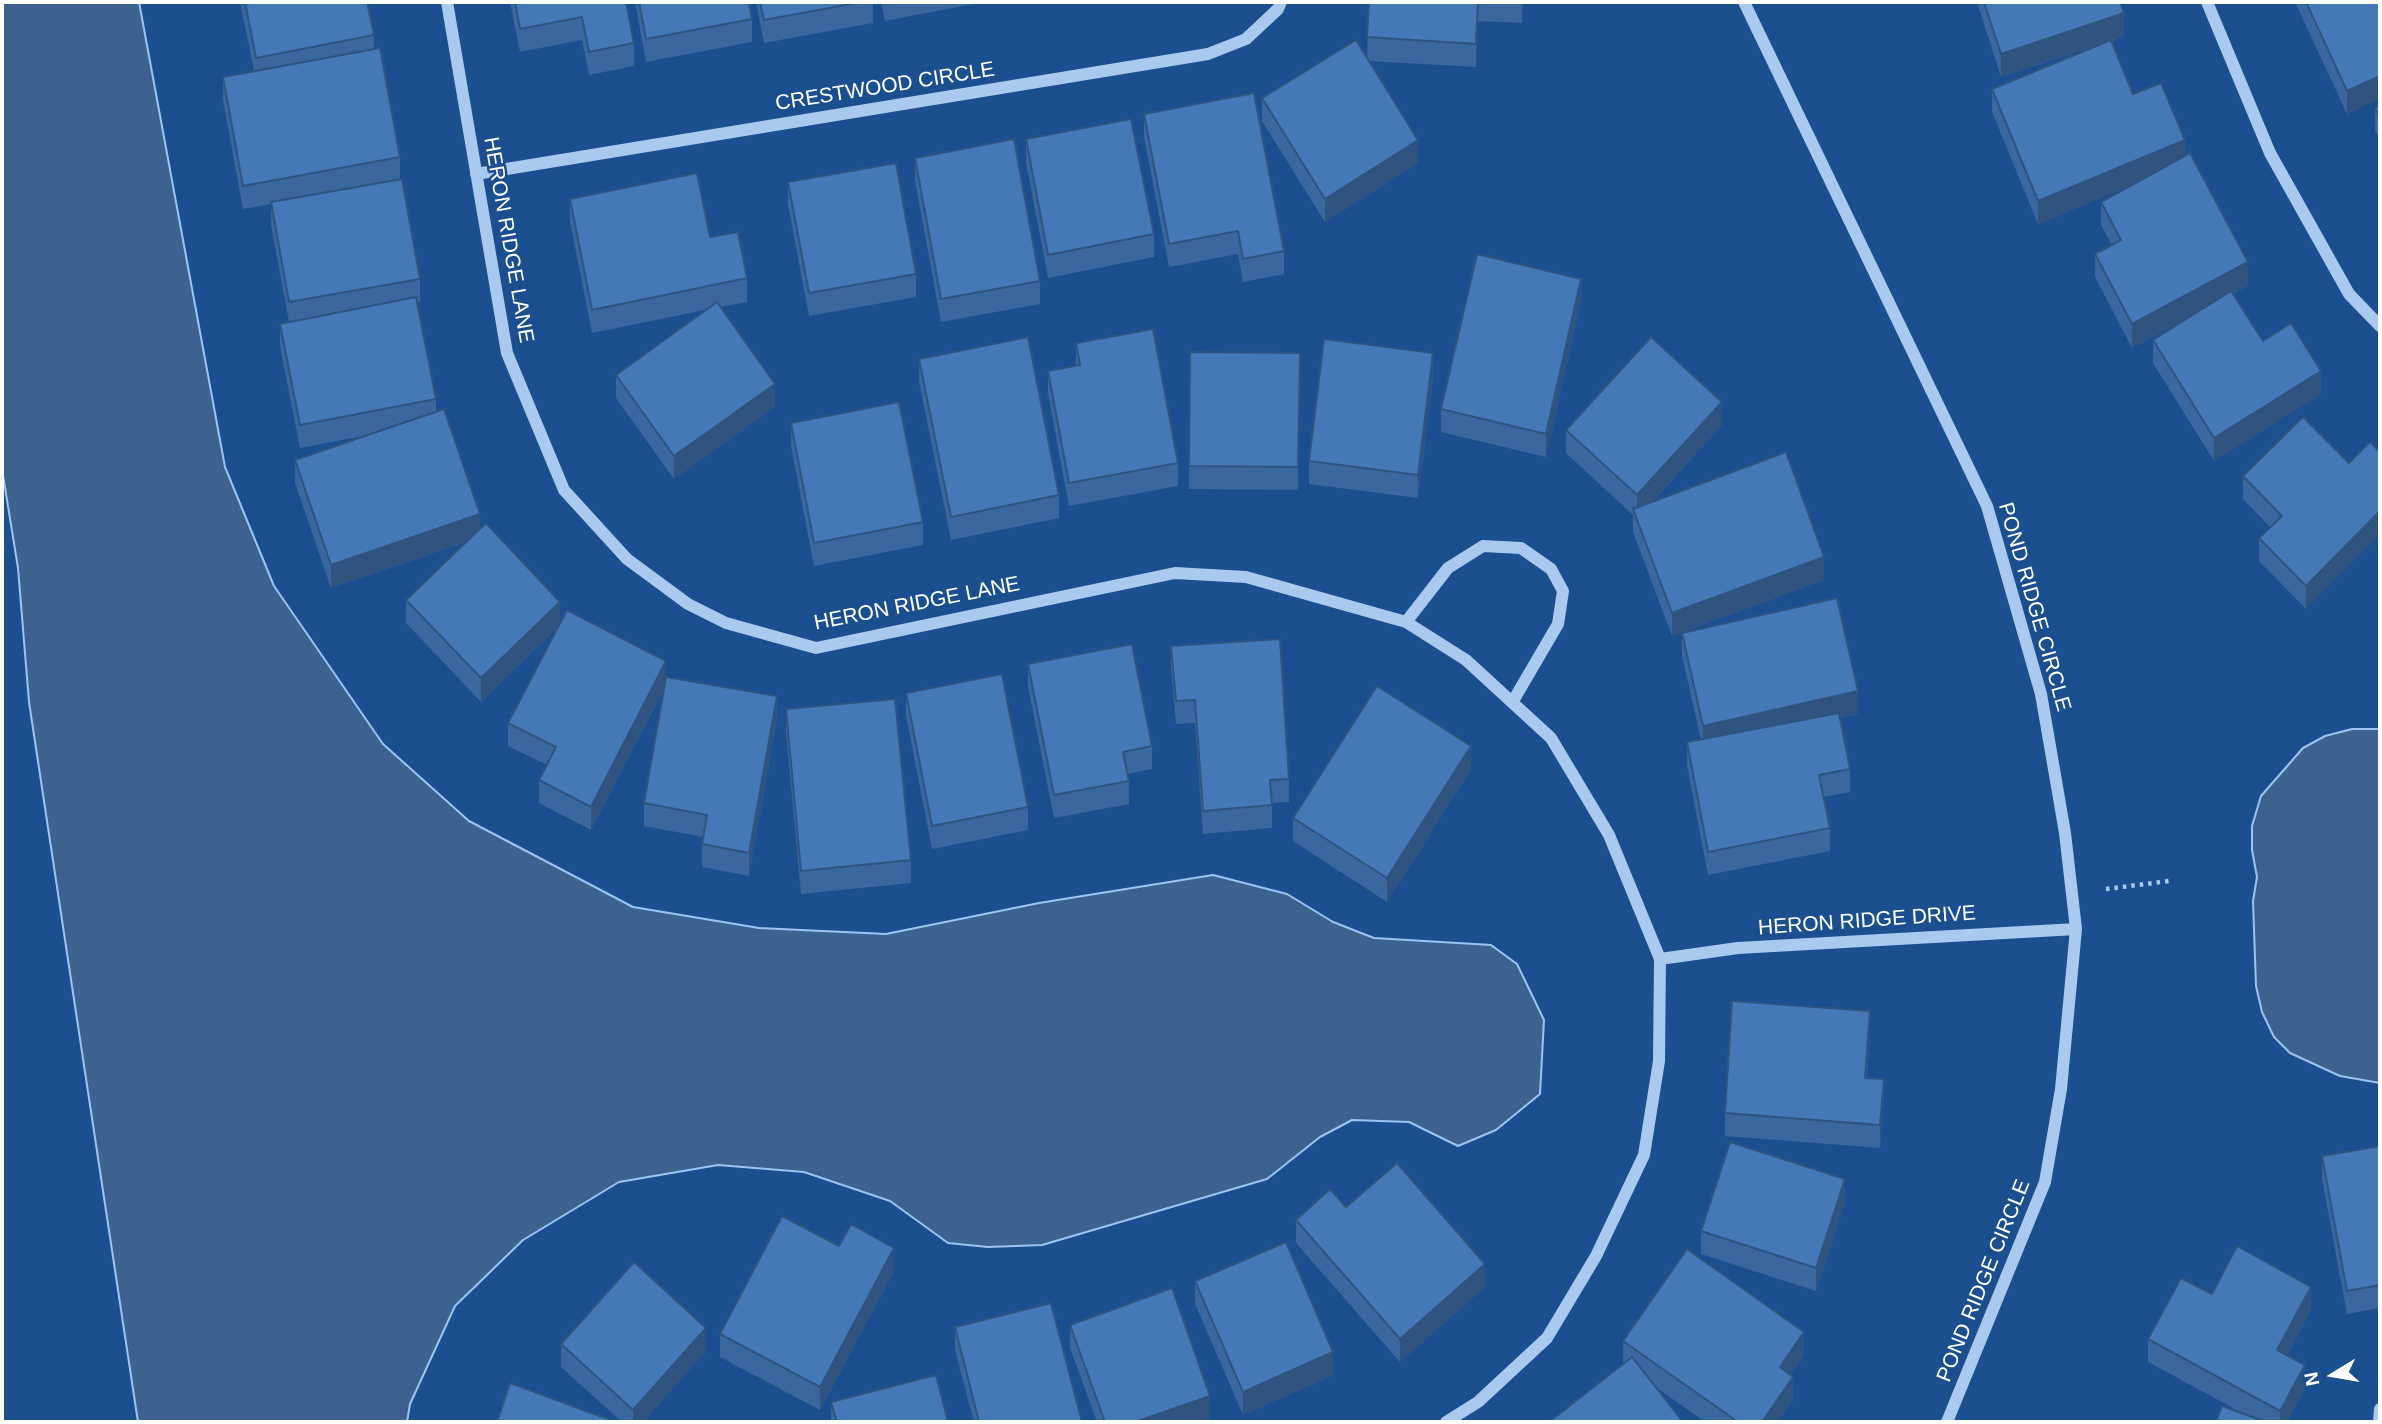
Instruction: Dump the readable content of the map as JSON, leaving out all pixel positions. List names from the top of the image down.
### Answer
{
  "streets": {
    "street": [
      "CRESTWOOD CIRCLE",
      "HERON RIDGE LANE",
      "POND RIDGE CIRCLE",
      "HERON RIDGE DRIVE"
    ]
  },
  "crossings": [
    ["CRESTWOOD CIRCLE", "HERON RIDGE LANE"],
    ["HERON RIDGE LANE", "HERON RIDGE DRIVE"],
    ["POND RIDGE CIRCLE", "HERON RIDGE DRIVE"]
  ],
  "north": "left"
}
